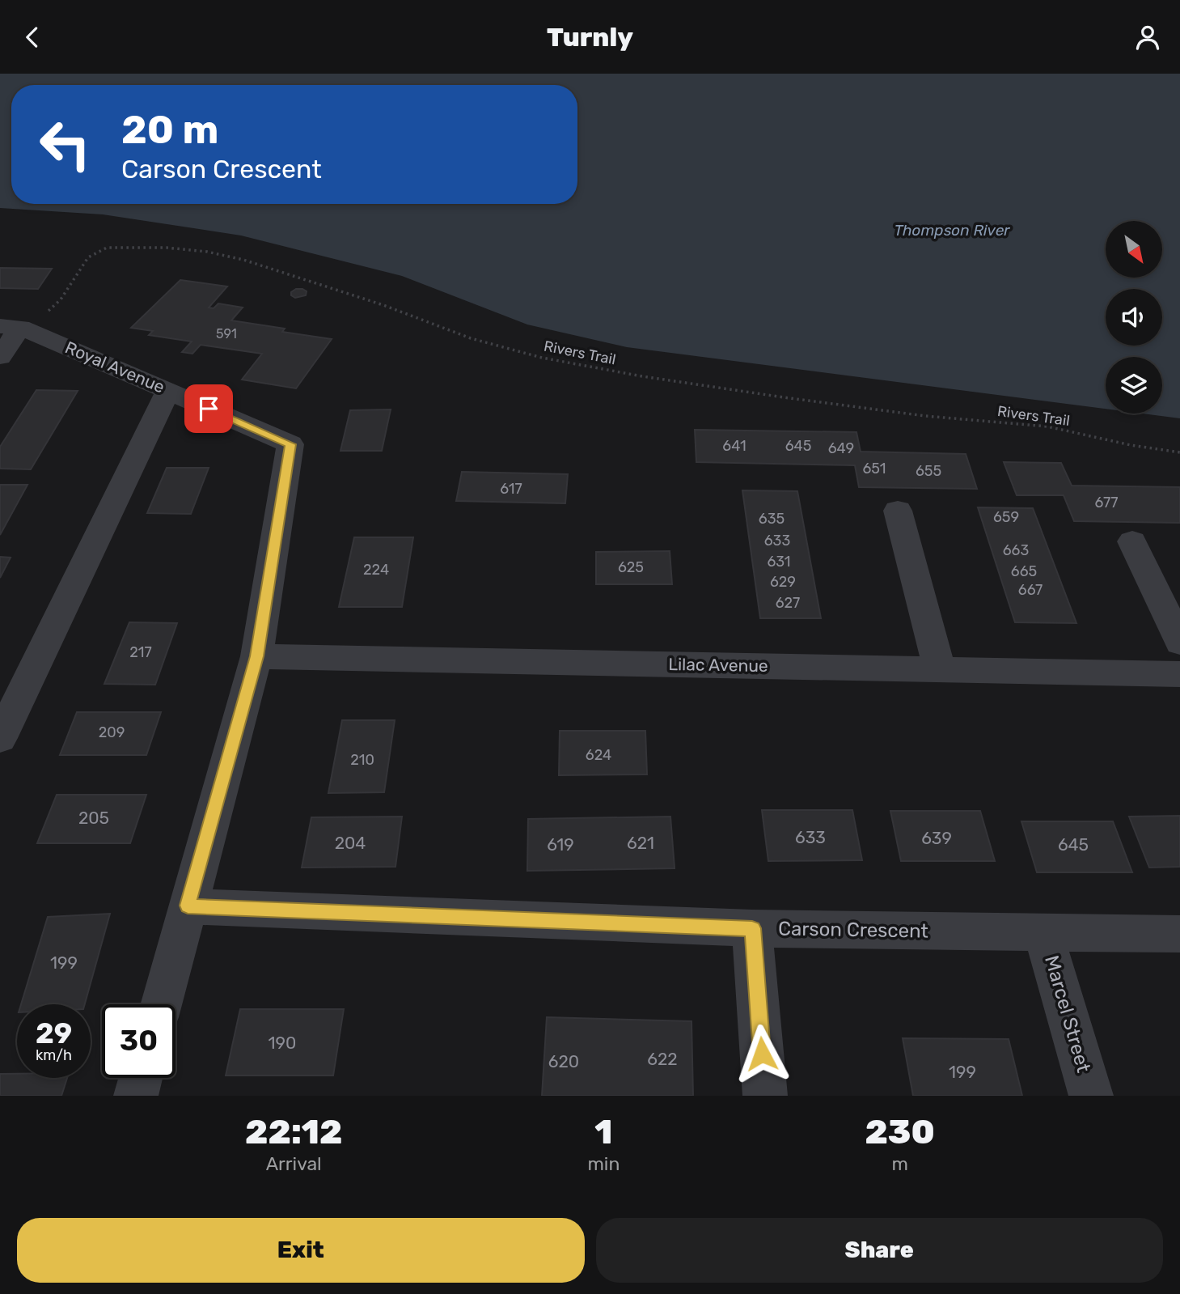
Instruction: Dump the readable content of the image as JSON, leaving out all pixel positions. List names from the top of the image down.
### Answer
{
  "streets": {
    "street": [
      "Royal Avenue",
      "Lilac Avenue",
      "Carson Crescent",
      "Marcel Street"
    ],
    "path": ["Rivers Trail"]
  },
  "crossings": [
    ["Rivers Trail", "Royal Avenue"],
    ["Royal Avenue", "Lilac Avenue"],
    ["Carson Crescent", "Marcel Street"]
  ],
  "water": ["Thompson River"],
  "house_numbers": [
    "591",
    "641",
    "645",
    "649",
    "651",
    "655",
    "617",
    "677",
    "659",
    "635",
    "633",
    "663",
    "631",
    "625",
    "224",
    "665",
    "629",
    "667",
    "627",
    "217",
    "209",
    "624",
    "210",
    "205",
    "633",
    "639",
    "204",
    "621",
    "619",
    "645",
    "199",
    "190",
    "622",
    "620",
    "199"
  ],
  "north": "bottom right",
  "page": {
    "header": "Turnly",
    "turn": ["20 m", "Carson Crescent"],
    "speed": "29 km/h",
    "limit": "30",
    "eta": [
      "22:12",
      "Arrival",
      "1",
      "min",
      "230",
      "m"
    ],
    "buttons": ["Exit", "Share"]
  }
}
